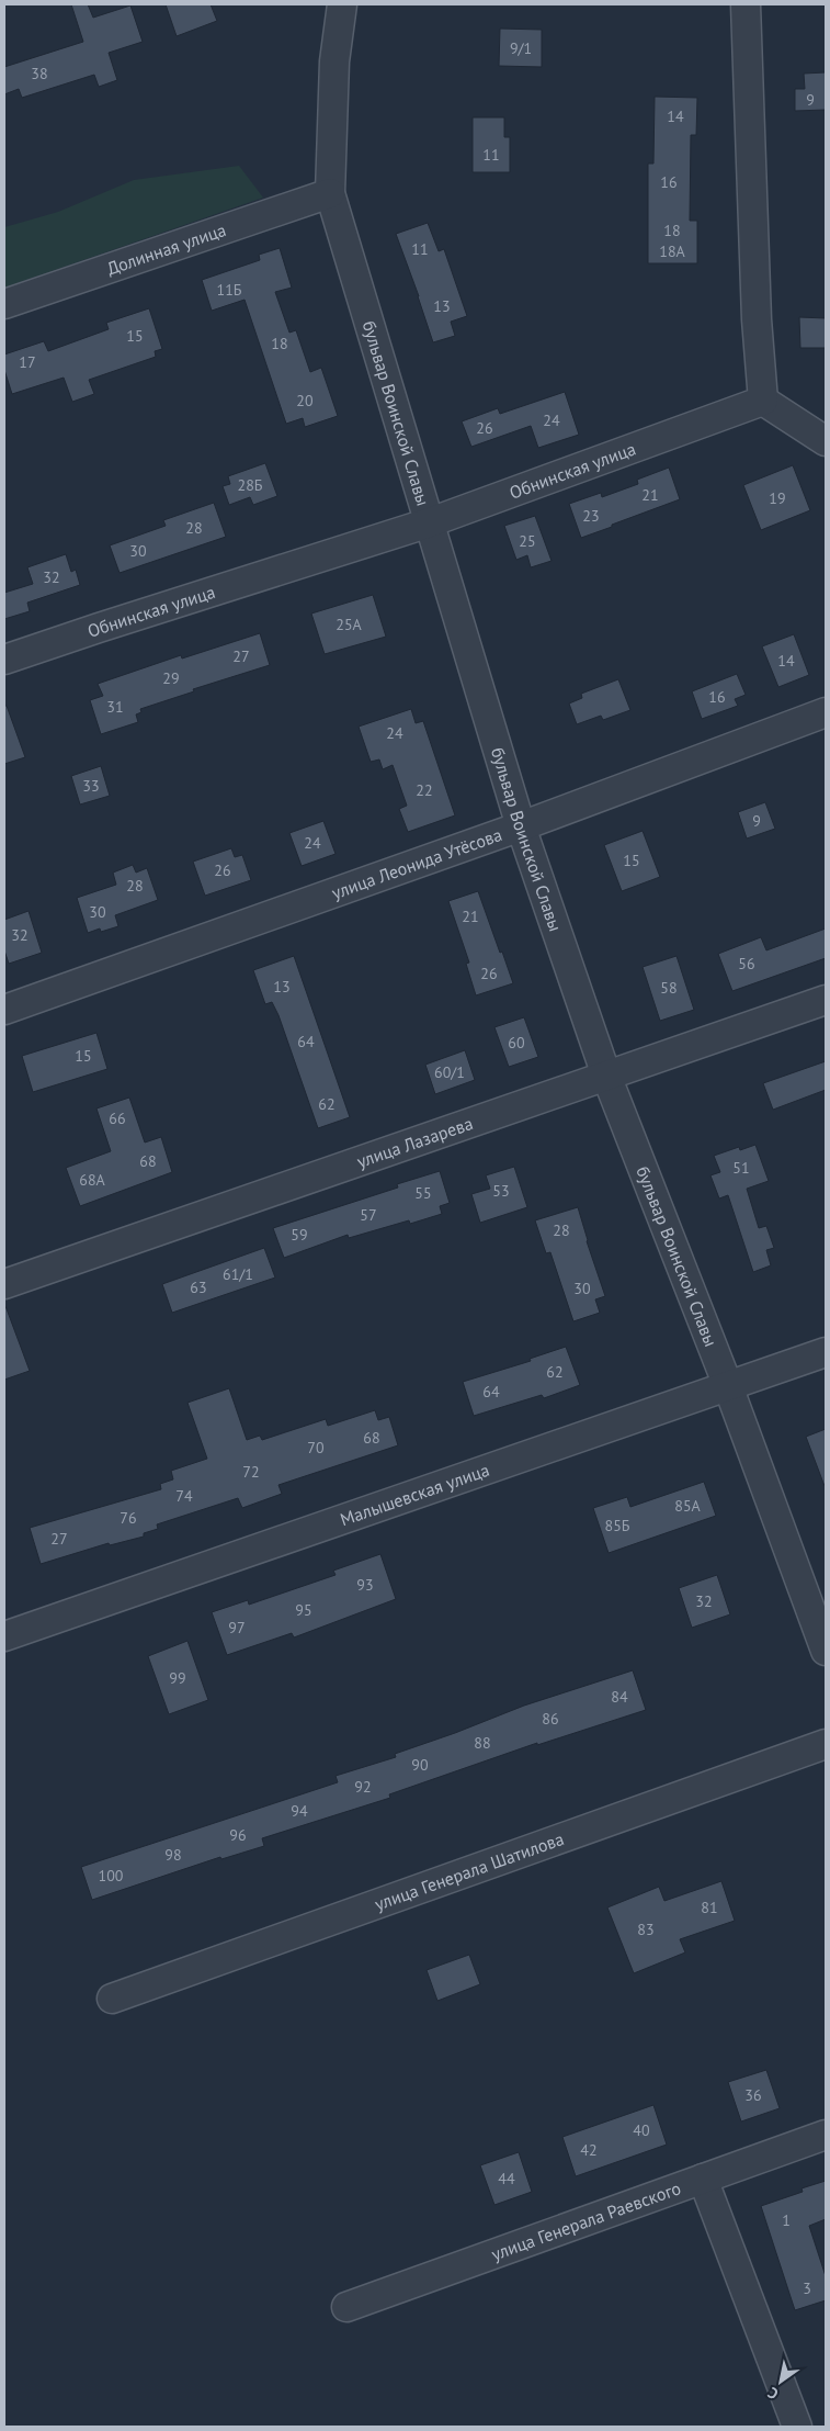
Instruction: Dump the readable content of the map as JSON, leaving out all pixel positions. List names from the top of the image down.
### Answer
{
  "streets": {
    "street": [
      "Долинная улица",
      "бульвар Воинской Славы",
      "Обнинская улица",
      "улица Леонида Утёсова",
      "улица Лазарева",
      "Малышевская улица",
      "улица Генерала Шатилова",
      "улица Генерала Раевского"
    ]
  },
  "crossings": [
    ["Долинная улица", "бульвар Воинской Славы"],
    ["бульвар Воинской Славы", "Обнинская улица"],
    ["бульвар Воинской Славы", "улица Леонида Утёсова"],
    ["бульвар Воинской Славы", "улица Лазарева"],
    ["бульвар Воинской Славы", "Малышевская улица"]
  ],
  "house_numbers": [
    "9/1",
    "38",
    "9",
    "14",
    "11",
    "16",
    "18",
    "11",
    "18А",
    "11Б",
    "13",
    "15",
    "18",
    "17",
    "20",
    "24",
    "26",
    "28Б",
    "21",
    "19",
    "23",
    "28",
    "25",
    "30",
    "32",
    "25А",
    "27",
    "14",
    "29",
    "16",
    "31",
    "24",
    "33",
    "22",
    "9",
    "24",
    "15",
    "26",
    "28",
    "30",
    "21",
    "32",
    "56",
    "26",
    "13",
    "58",
    "64",
    "60",
    "15",
    "60/1",
    "62",
    "66",
    "68",
    "51",
    "68А",
    "53",
    "55",
    "57",
    "28",
    "59",
    "61/1",
    "63",
    "30",
    "62",
    "64",
    "68",
    "70",
    "72",
    "74",
    "85А",
    "76",
    "85Б",
    "27",
    "93",
    "32",
    "95",
    "97",
    "99",
    "84",
    "86",
    "88",
    "90",
    "92",
    "94",
    "96",
    "98",
    "100",
    "81",
    "83",
    "36",
    "40",
    "42",
    "44",
    "1",
    "3"
  ],
  "north": "bottom left"
}
